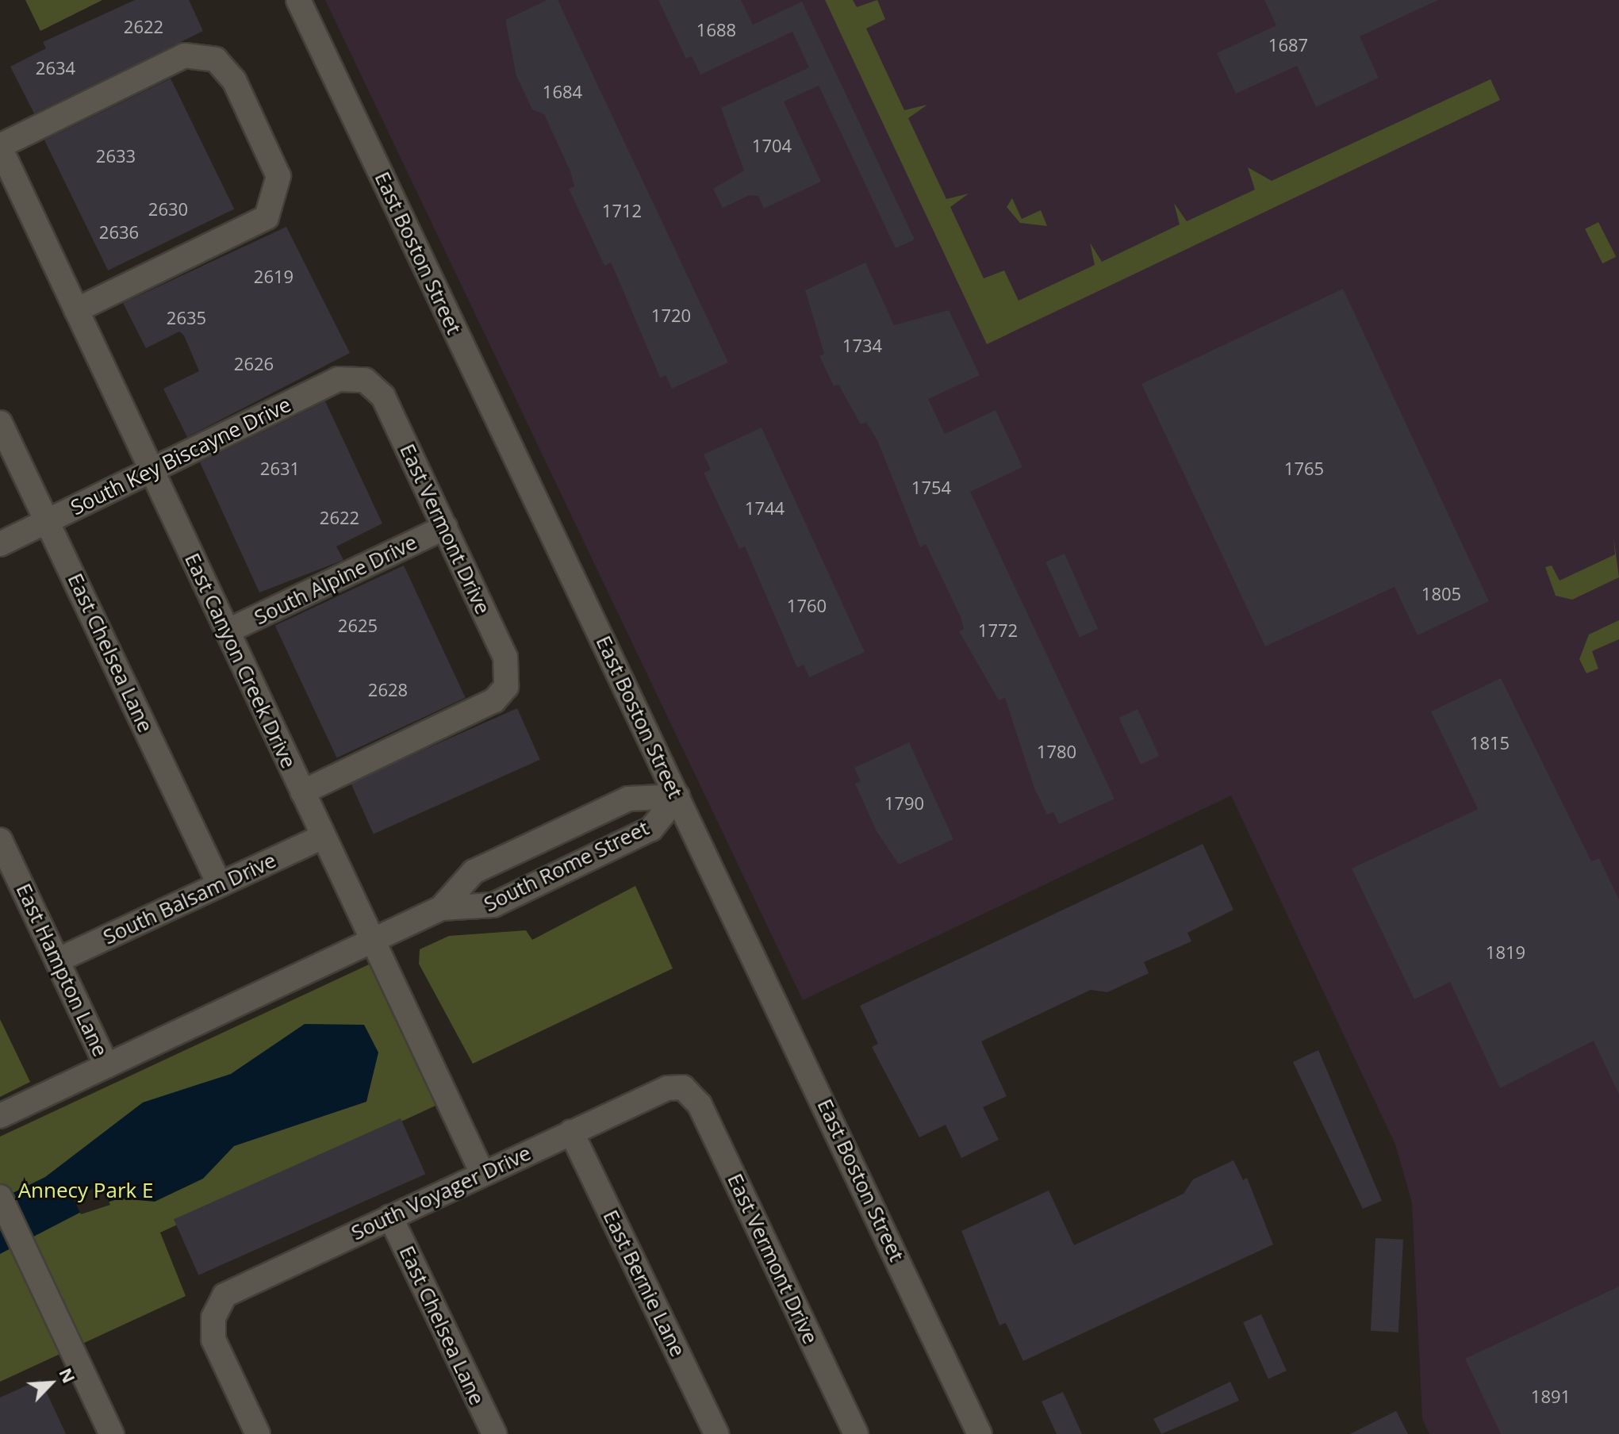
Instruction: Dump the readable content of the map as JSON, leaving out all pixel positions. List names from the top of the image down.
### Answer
{
  "streets": {
    "street": [
      "East Boston Street",
      "South Key Biscayne Drive",
      "East Vermont Drive",
      "South Alpine Drive",
      "East Chelsea Lane",
      "East Canyon Creek Drive",
      "South Rome Street",
      "South Balsam Drive",
      "East Hampton Lane",
      "South Voyager Drive",
      "East Bernie Lane"
    ]
  },
  "crossings": [
    ["East Boston Street", "South Rome Street"],
    ["South Key Biscayne Drive", "East Vermont Drive"],
    ["South Key Biscayne Drive", "East Chelsea Lane"],
    ["South Key Biscayne Drive", "East Canyon Creek Drive"],
    ["East Vermont Drive", "South Alpine Drive"],
    ["East Vermont Drive", "East Canyon Creek Drive"],
    ["East Vermont Drive", "South Voyager Drive"],
    ["South Alpine Drive", "East Canyon Creek Drive"],
    ["East Chelsea Lane", "South Balsam Drive"],
    ["East Chelsea Lane", "South Voyager Drive"],
    ["East Canyon Creek Drive", "South Rome Street"],
    ["East Canyon Creek Drive", "South Balsam Drive"],
    ["East Canyon Creek Drive", "South Voyager Drive"],
    ["South Rome Street", "East Hampton Lane"],
    ["South Balsam Drive", "East Hampton Lane"],
    ["South Voyager Drive", "East Bernie Lane"]
  ],
  "parks": ["Annecy Park E"],
  "house_numbers": [
    "2622",
    "1688",
    "1687",
    "2634",
    "1684",
    "1704",
    "2633",
    "2630",
    "1712",
    "2636",
    "2619",
    "1720",
    "2635",
    "1734",
    "2626",
    "2631",
    "1765",
    "1754",
    "1744",
    "2622",
    "1805",
    "1760",
    "2625",
    "1772",
    "2628",
    "1815",
    "1780",
    "1790",
    "1819",
    "1891"
  ],
  "north": "top right"
}
